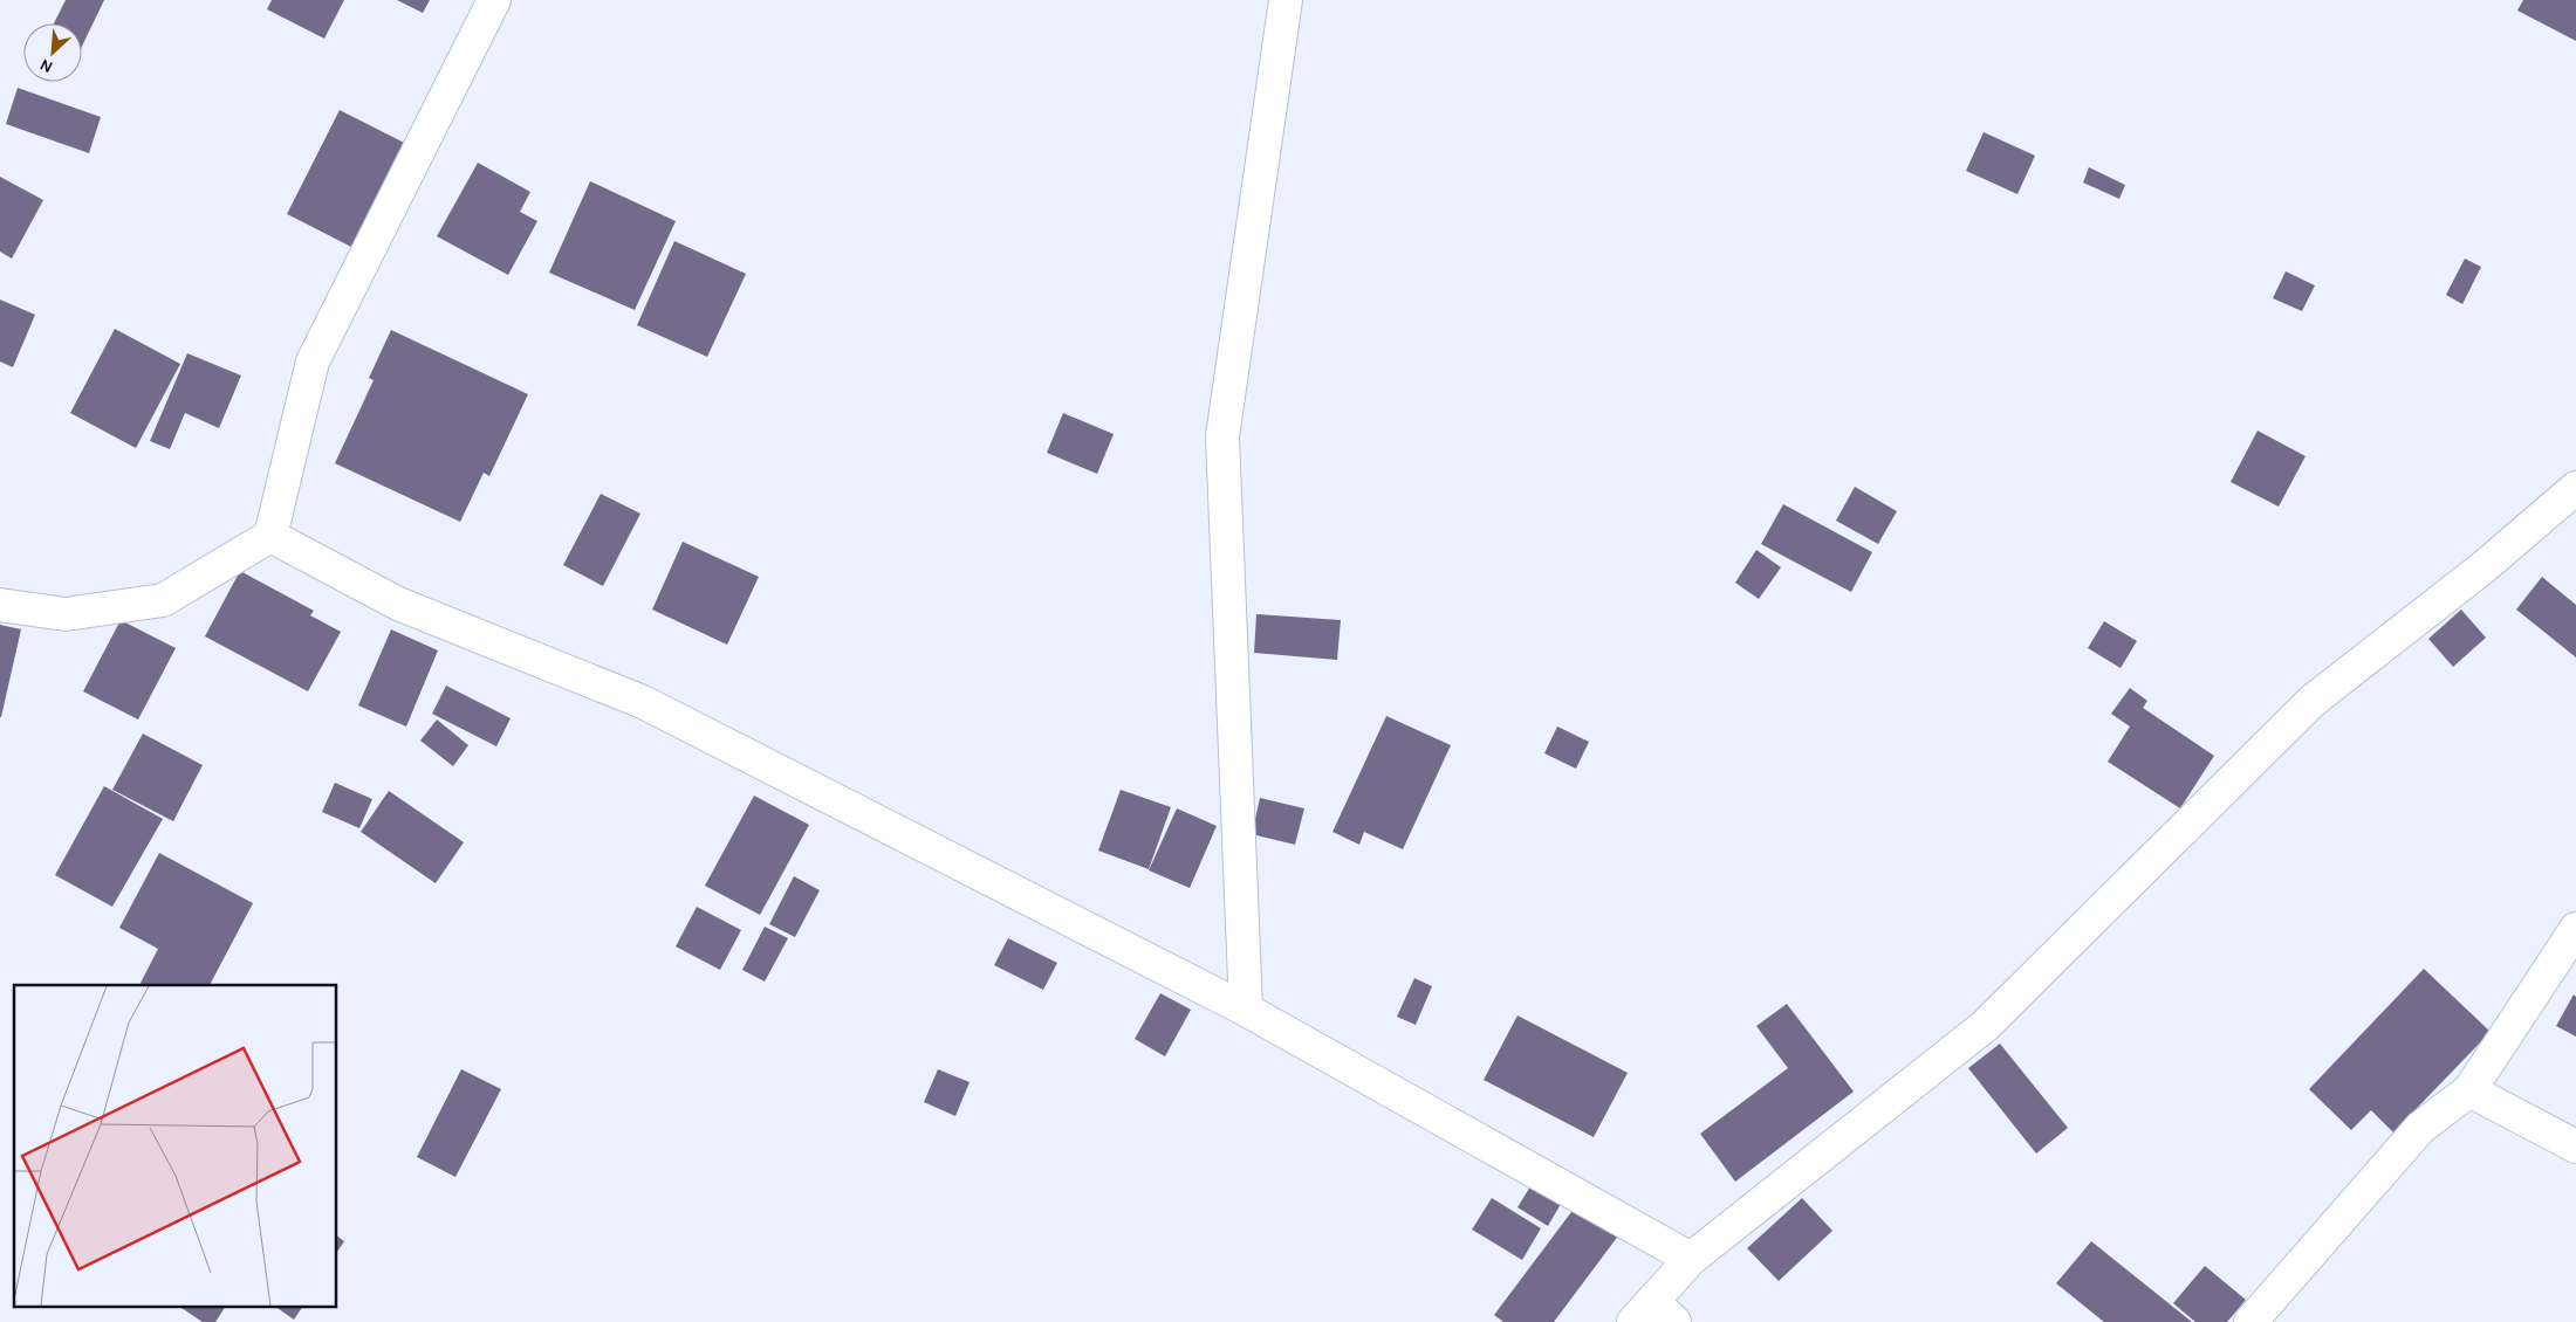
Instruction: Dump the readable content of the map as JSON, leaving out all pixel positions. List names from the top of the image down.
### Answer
{
  "north": "bottom left"
}
